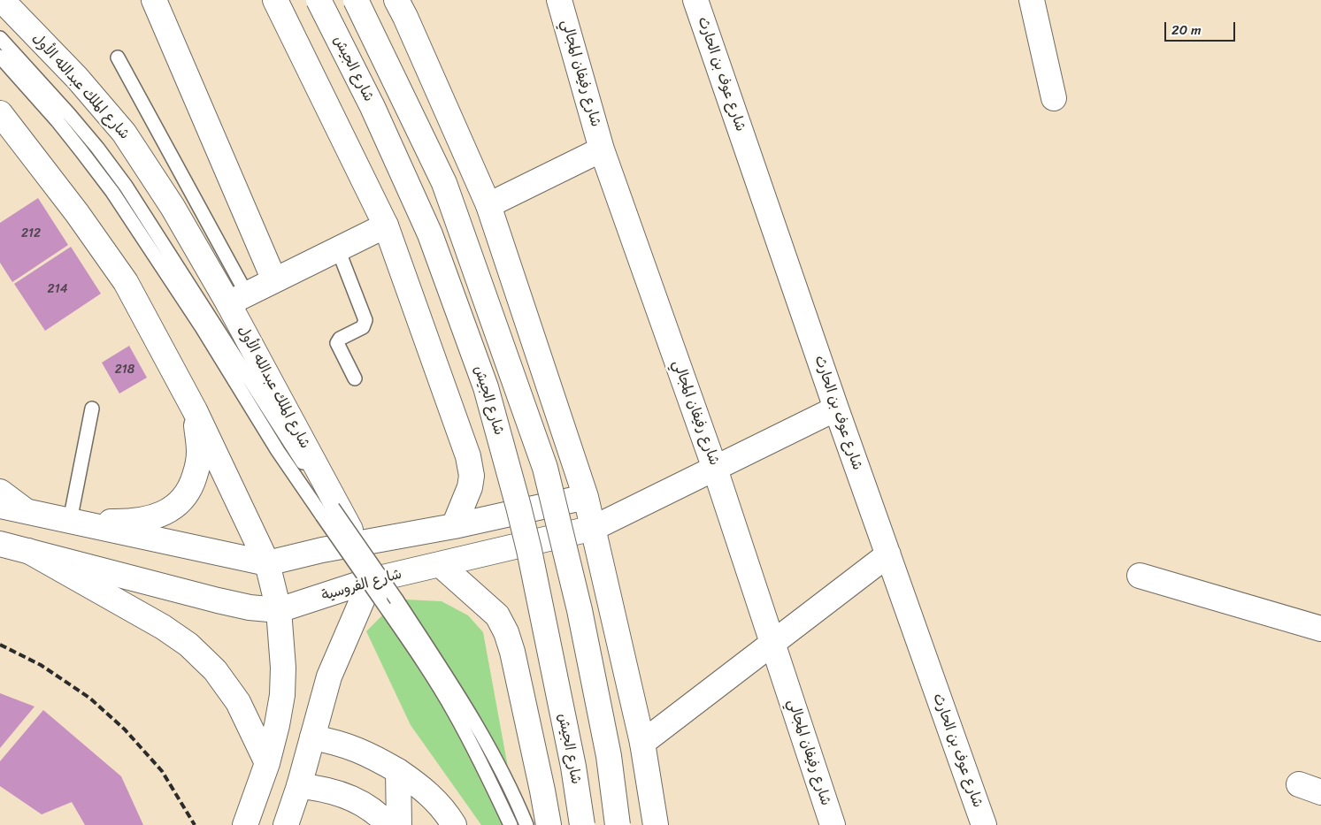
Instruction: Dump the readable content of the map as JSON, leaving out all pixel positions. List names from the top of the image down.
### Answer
{
  "streets": {
    "main road": [
      "شارع الجيش",
      "شارع رفيفان المجالي",
      "شارع عوف بن الحارث",
      "شارع الملك عبدالله الأول",
      "شارع الفروسية"
    ]
  },
  "crossings": [
    ["شارع رفيفان المجالي", "شارع الفروسية"],
    ["شارع عوف بن الحارث", "شارع الفروسية"],
    ["شارع الملك عبدالله الأول", "شارع الفروسية"]
  ],
  "house_numbers": ["212", "214", "218"],
  "scale_bar": "20 m"
}
